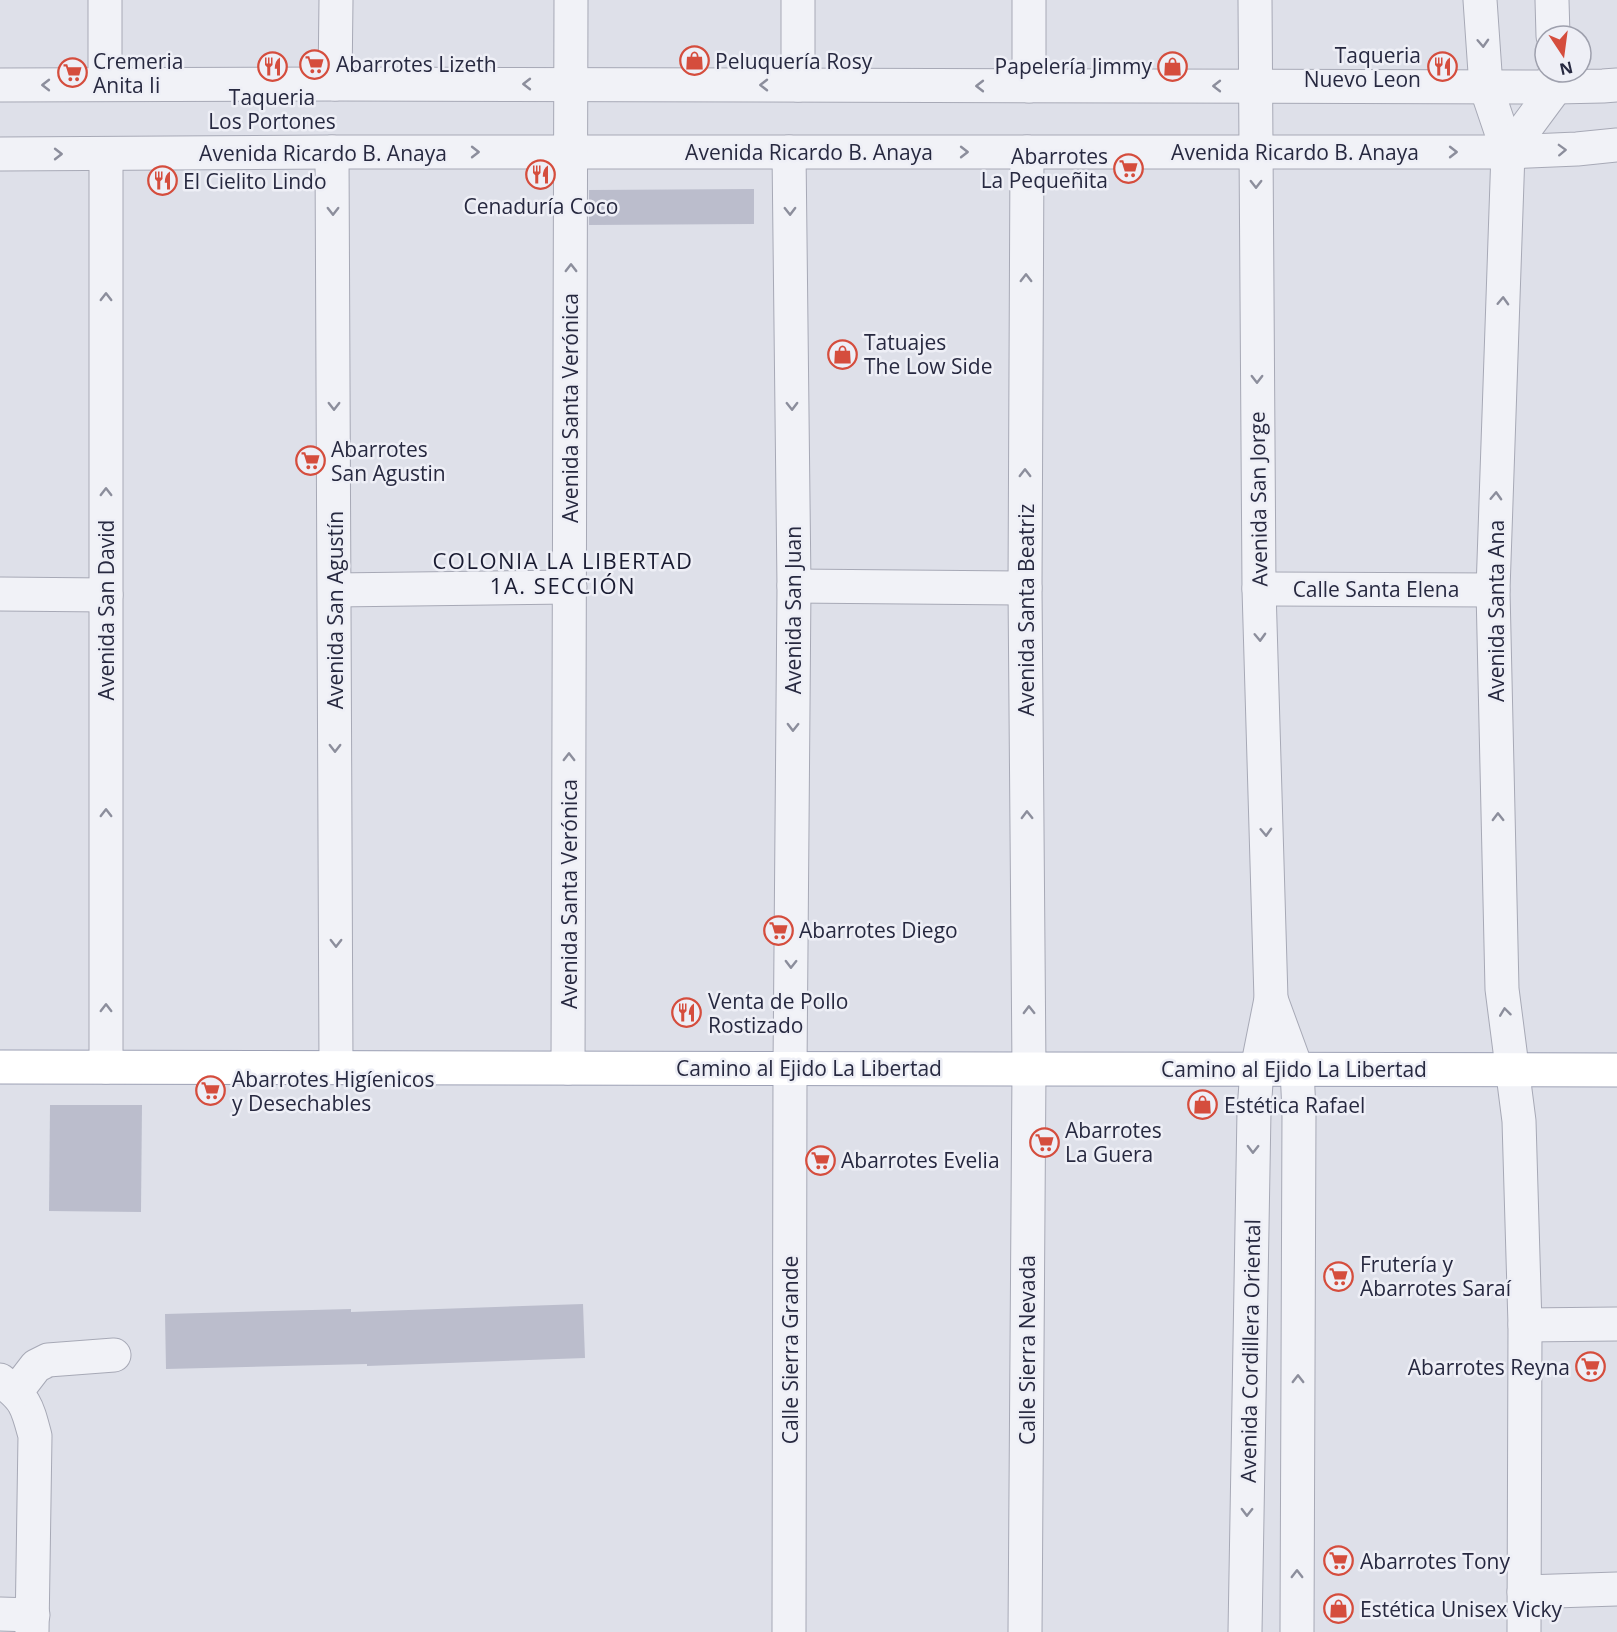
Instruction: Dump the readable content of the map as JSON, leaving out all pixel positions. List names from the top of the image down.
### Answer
{
  "streets": {
    "main road": ["Camino al Ejido La Libertad"],
    "street": [
      "Avenida Ricardo B. Anaya",
      "Avenida Santa Verónica",
      "Avenida San Jorge",
      "Calle Santa Elena",
      "Avenida San David",
      "Avenida San Agustín",
      "Avenida San Juan",
      "Avenida Santa Beatriz",
      "Avenida Santa Ana",
      "Calle Sierra Grande",
      "Calle Sierra Nevada",
      "Avenida Cordillera Oriental"
    ]
  },
  "crossings": [
    ["Avenida Ricardo B. Anaya", "Avenida Santa Verónica"],
    ["Avenida Ricardo B. Anaya", "Avenida San Jorge"],
    ["Avenida Ricardo B. Anaya", "Avenida San David"],
    ["Avenida Ricardo B. Anaya", "Avenida San Agustín"],
    ["Avenida Ricardo B. Anaya", "Avenida San Juan"],
    ["Avenida Ricardo B. Anaya", "Avenida Santa Beatriz"],
    ["Avenida Ricardo B. Anaya", "Avenida Santa Ana"],
    ["Avenida Santa Verónica", "Camino al Ejido La Libertad"],
    ["Avenida San Jorge", "Calle Santa Elena"],
    ["Avenida San Jorge", "Camino al Ejido La Libertad"],
    ["Avenida San Jorge", "Avenida Cordillera Oriental"],
    ["Calle Santa Elena", "Avenida Santa Ana"],
    ["Avenida San David", "Camino al Ejido La Libertad"],
    ["Avenida San Agustín", "Camino al Ejido La Libertad"],
    ["Avenida San Juan", "Camino al Ejido La Libertad"],
    ["Avenida San Juan", "Calle Sierra Grande"],
    ["Avenida Santa Beatriz", "Camino al Ejido La Libertad"],
    ["Avenida Santa Beatriz", "Calle Sierra Nevada"],
    ["Avenida Santa Ana", "Camino al Ejido La Libertad"],
    ["Camino al Ejido La Libertad", "Calle Sierra Grande"],
    ["Camino al Ejido La Libertad", "Calle Sierra Nevada"],
    ["Camino al Ejido La Libertad", "Avenida Cordillera Oriental"]
  ],
  "one_way": [
    "Avenida Santa Verónica",
    "Avenida San Jorge",
    "Avenida San David",
    "Avenida San Agustín",
    "Avenida San Juan",
    "Avenida Santa Beatriz",
    "Avenida Santa Ana"
  ],
  "districts": ["COLONIA LA LIBERTAD 1A. SECCIÓN"],
  "places": {
    "shop": [
      "Peluquería Rosy",
      "Papelería Jimmy",
      "Tatuajes The Low Side",
      "Estética Rafael",
      "Estética Unisex Vicky"
    ],
    "supermarket": [
      "Abarrotes Lizeth",
      "Cremeria Anita Ii",
      "Abarrotes La Pequeñita",
      "Abarrotes San Agustin",
      "Abarrotes Diego",
      "Abarrotes Higíenicos y Desechables",
      "Abarrotes La Guera",
      "Abarrotes Evelia",
      "Frutería y Abarrotes Saraí",
      "Abarrotes Reyna",
      "Abarrotes Tony"
    ],
    "restaurant": [
      "Taqueria Los Portones",
      "Taqueria Nuevo Leon",
      "Cenaduría Coco",
      "El Cielito Lindo",
      "Venta de Pollo Rostizado"
    ]
  },
  "north": "bottom"
}
